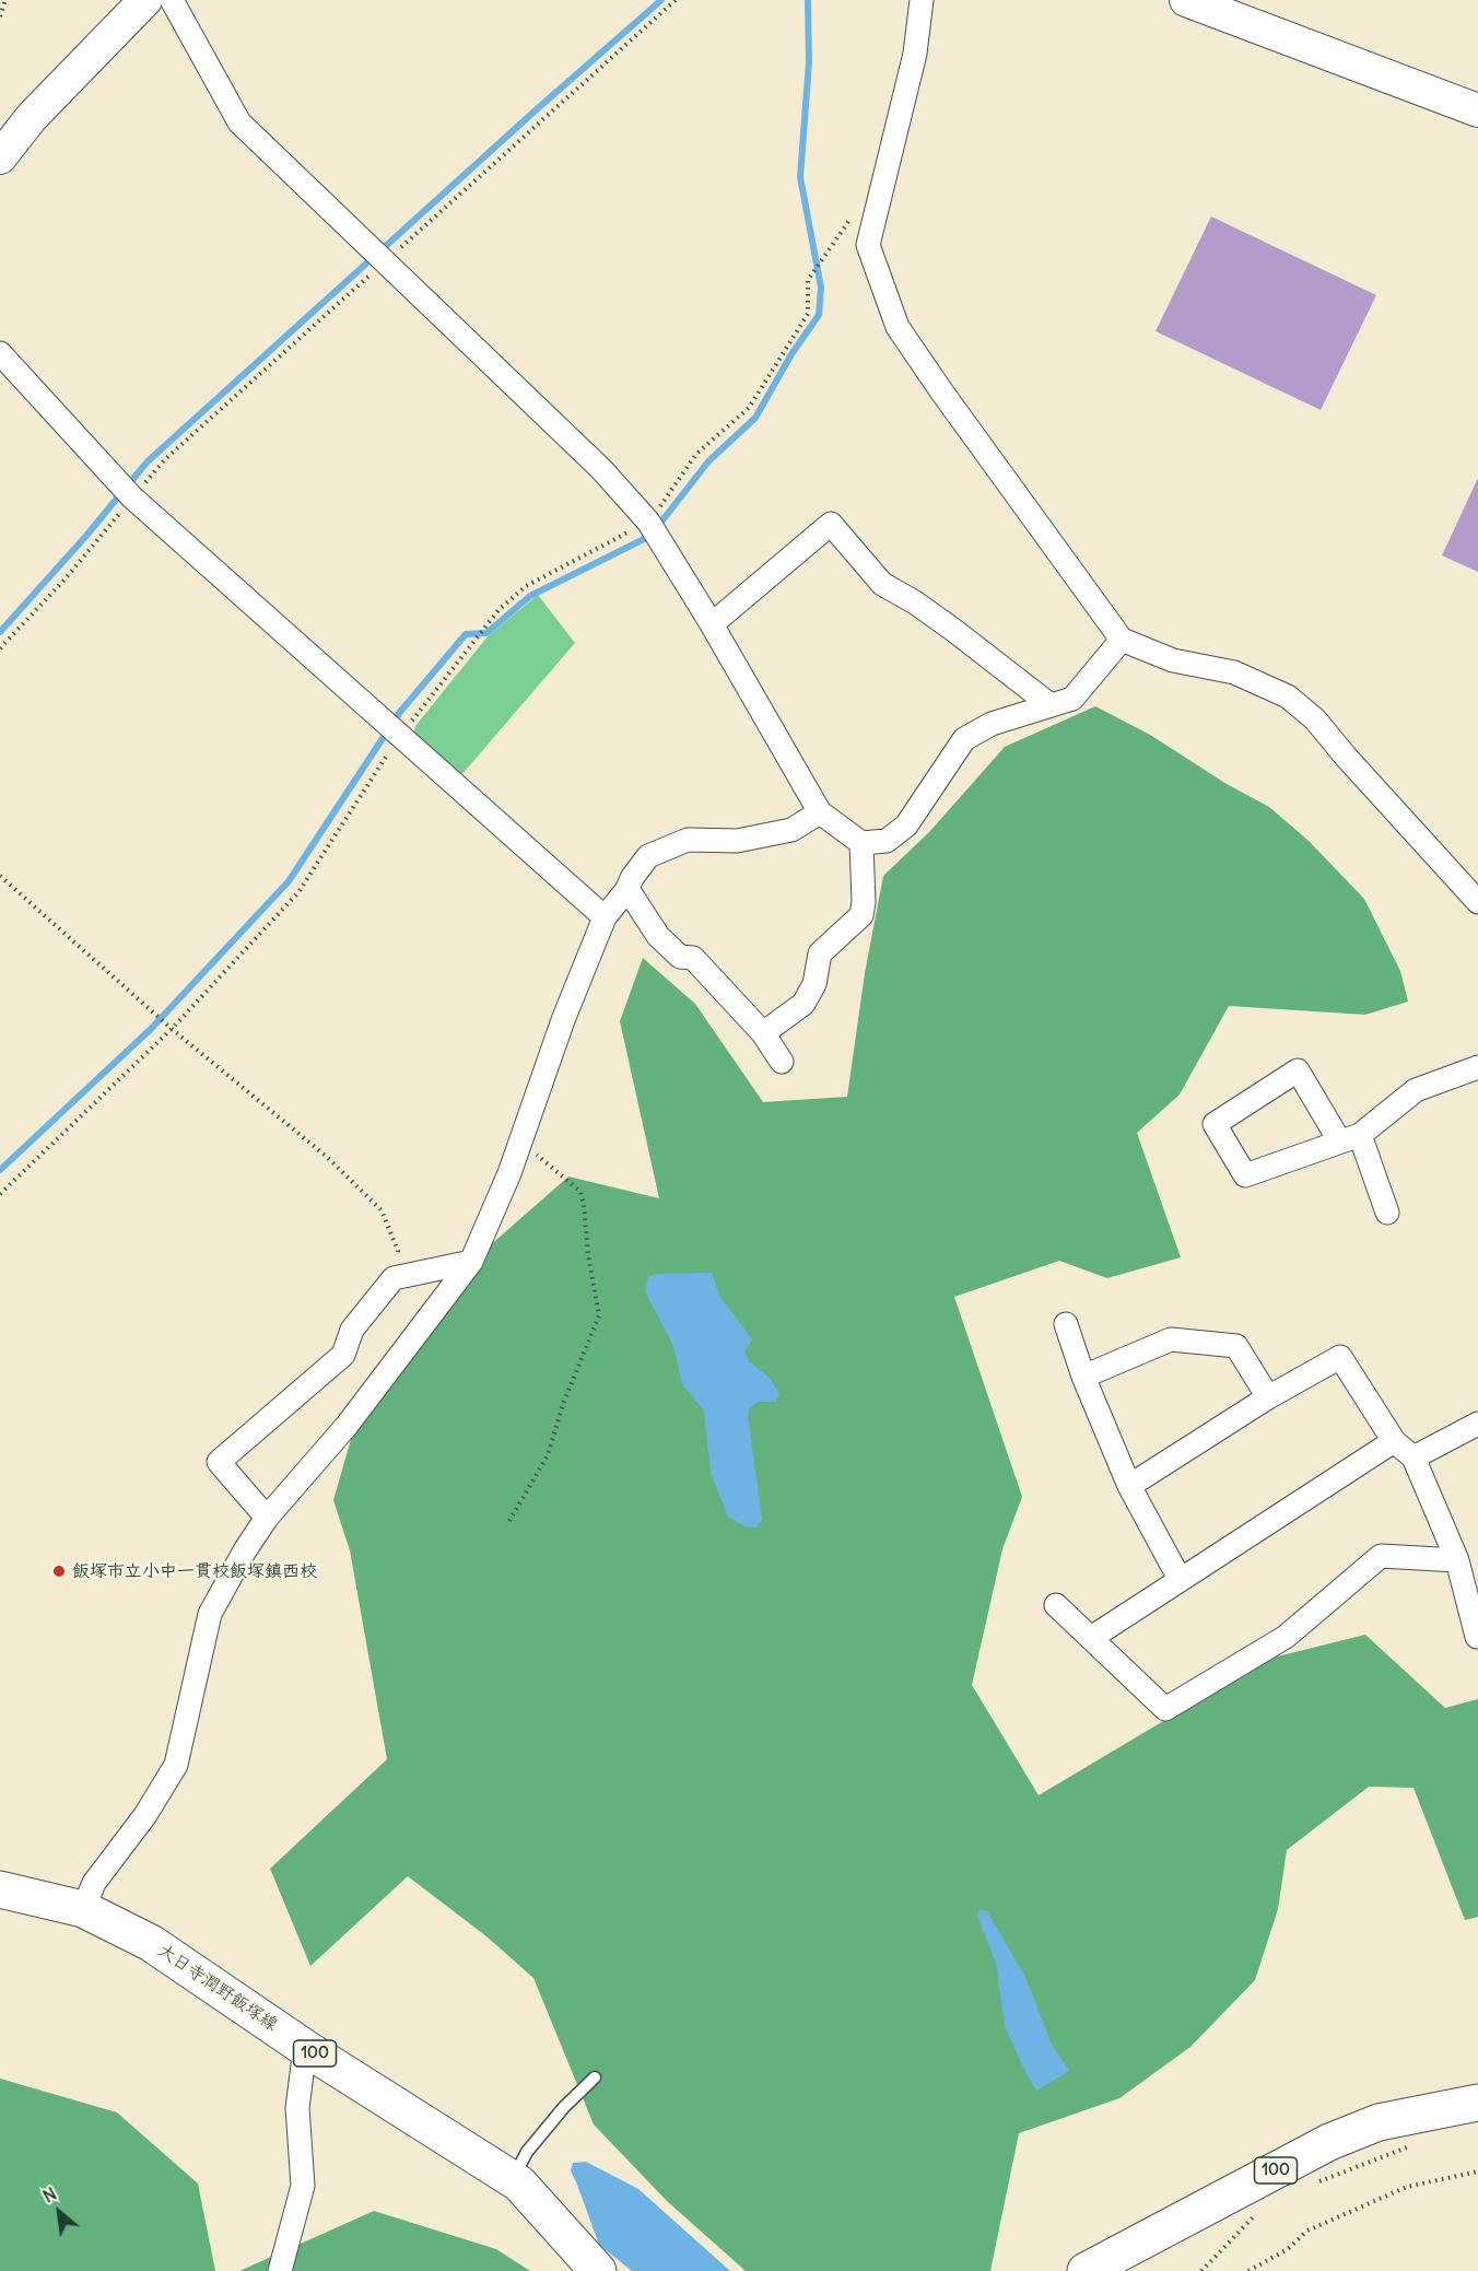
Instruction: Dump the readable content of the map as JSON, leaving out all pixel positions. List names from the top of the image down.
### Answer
{
  "streets": {
    "main road": ["大日寺潤野飯塚線", "100"]
  },
  "places": ["飯塚市立小中一貫校飯塚鎮西校"],
  "north": "top left"
}
